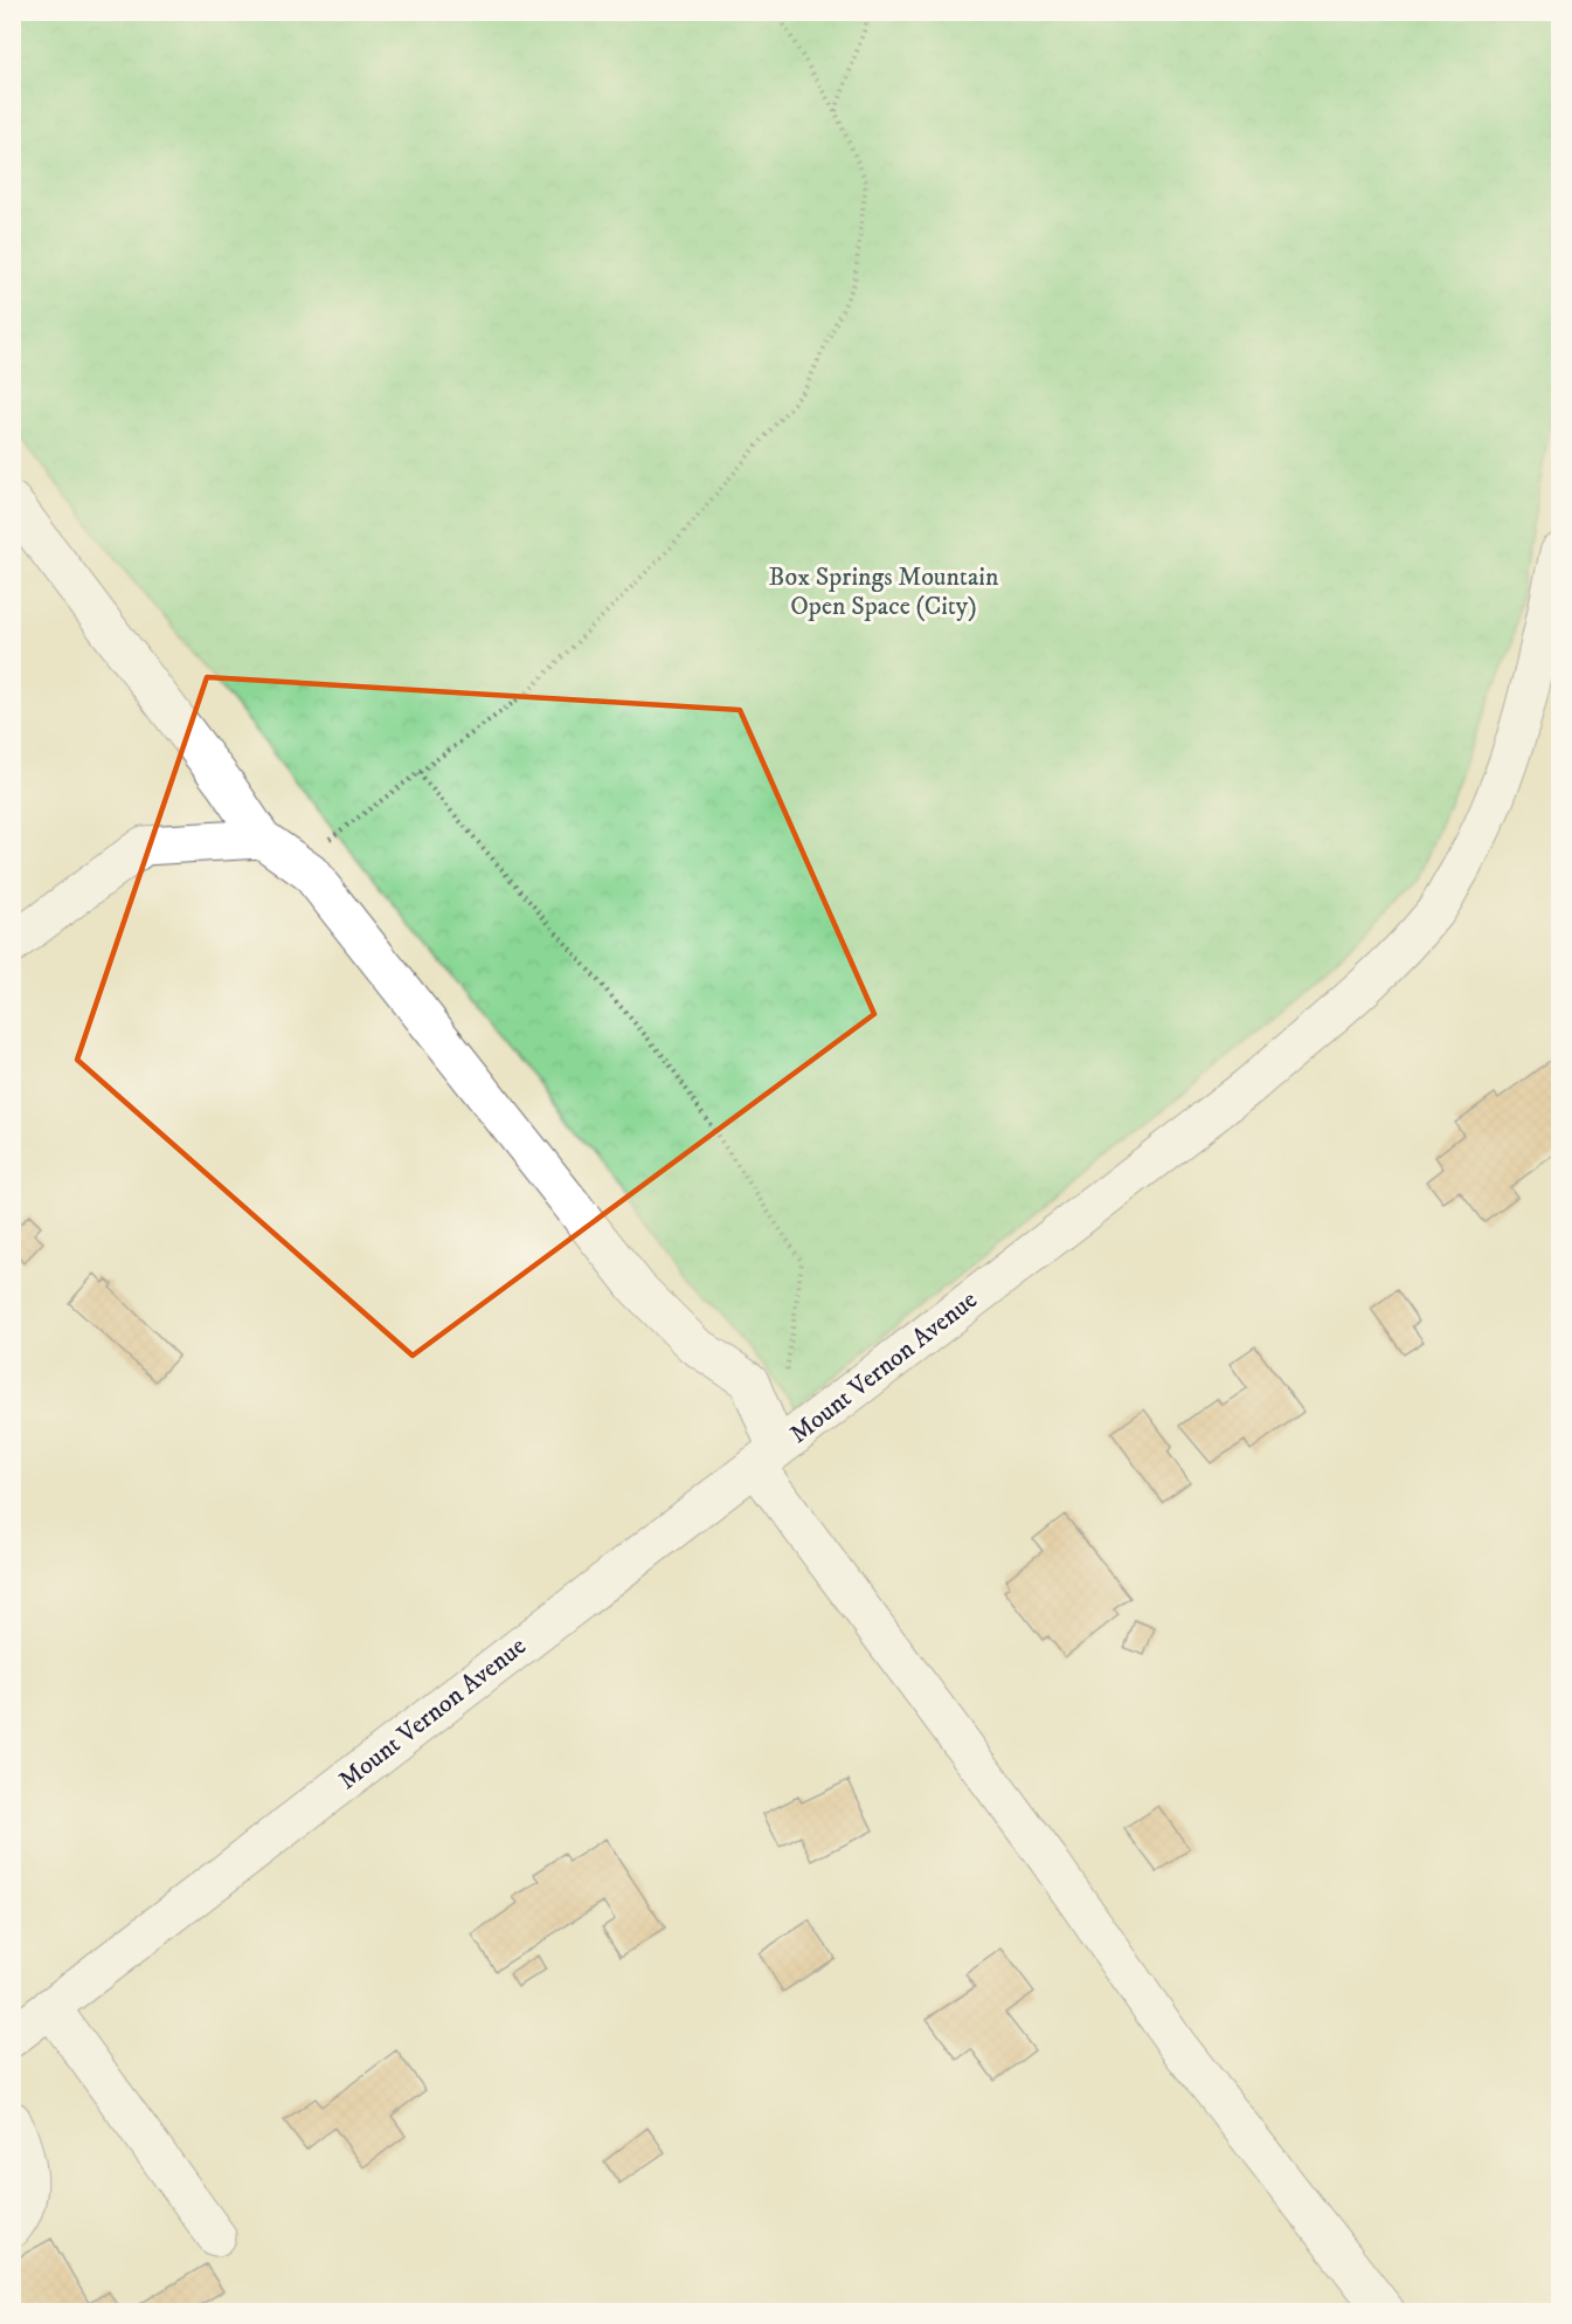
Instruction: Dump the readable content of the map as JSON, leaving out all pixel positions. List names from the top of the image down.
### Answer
{
  "streets": {
    "street": ["Mount Vernon Avenue"]
  },
  "parks": ["Box Springs Mountain Open Space (City)"]
}
